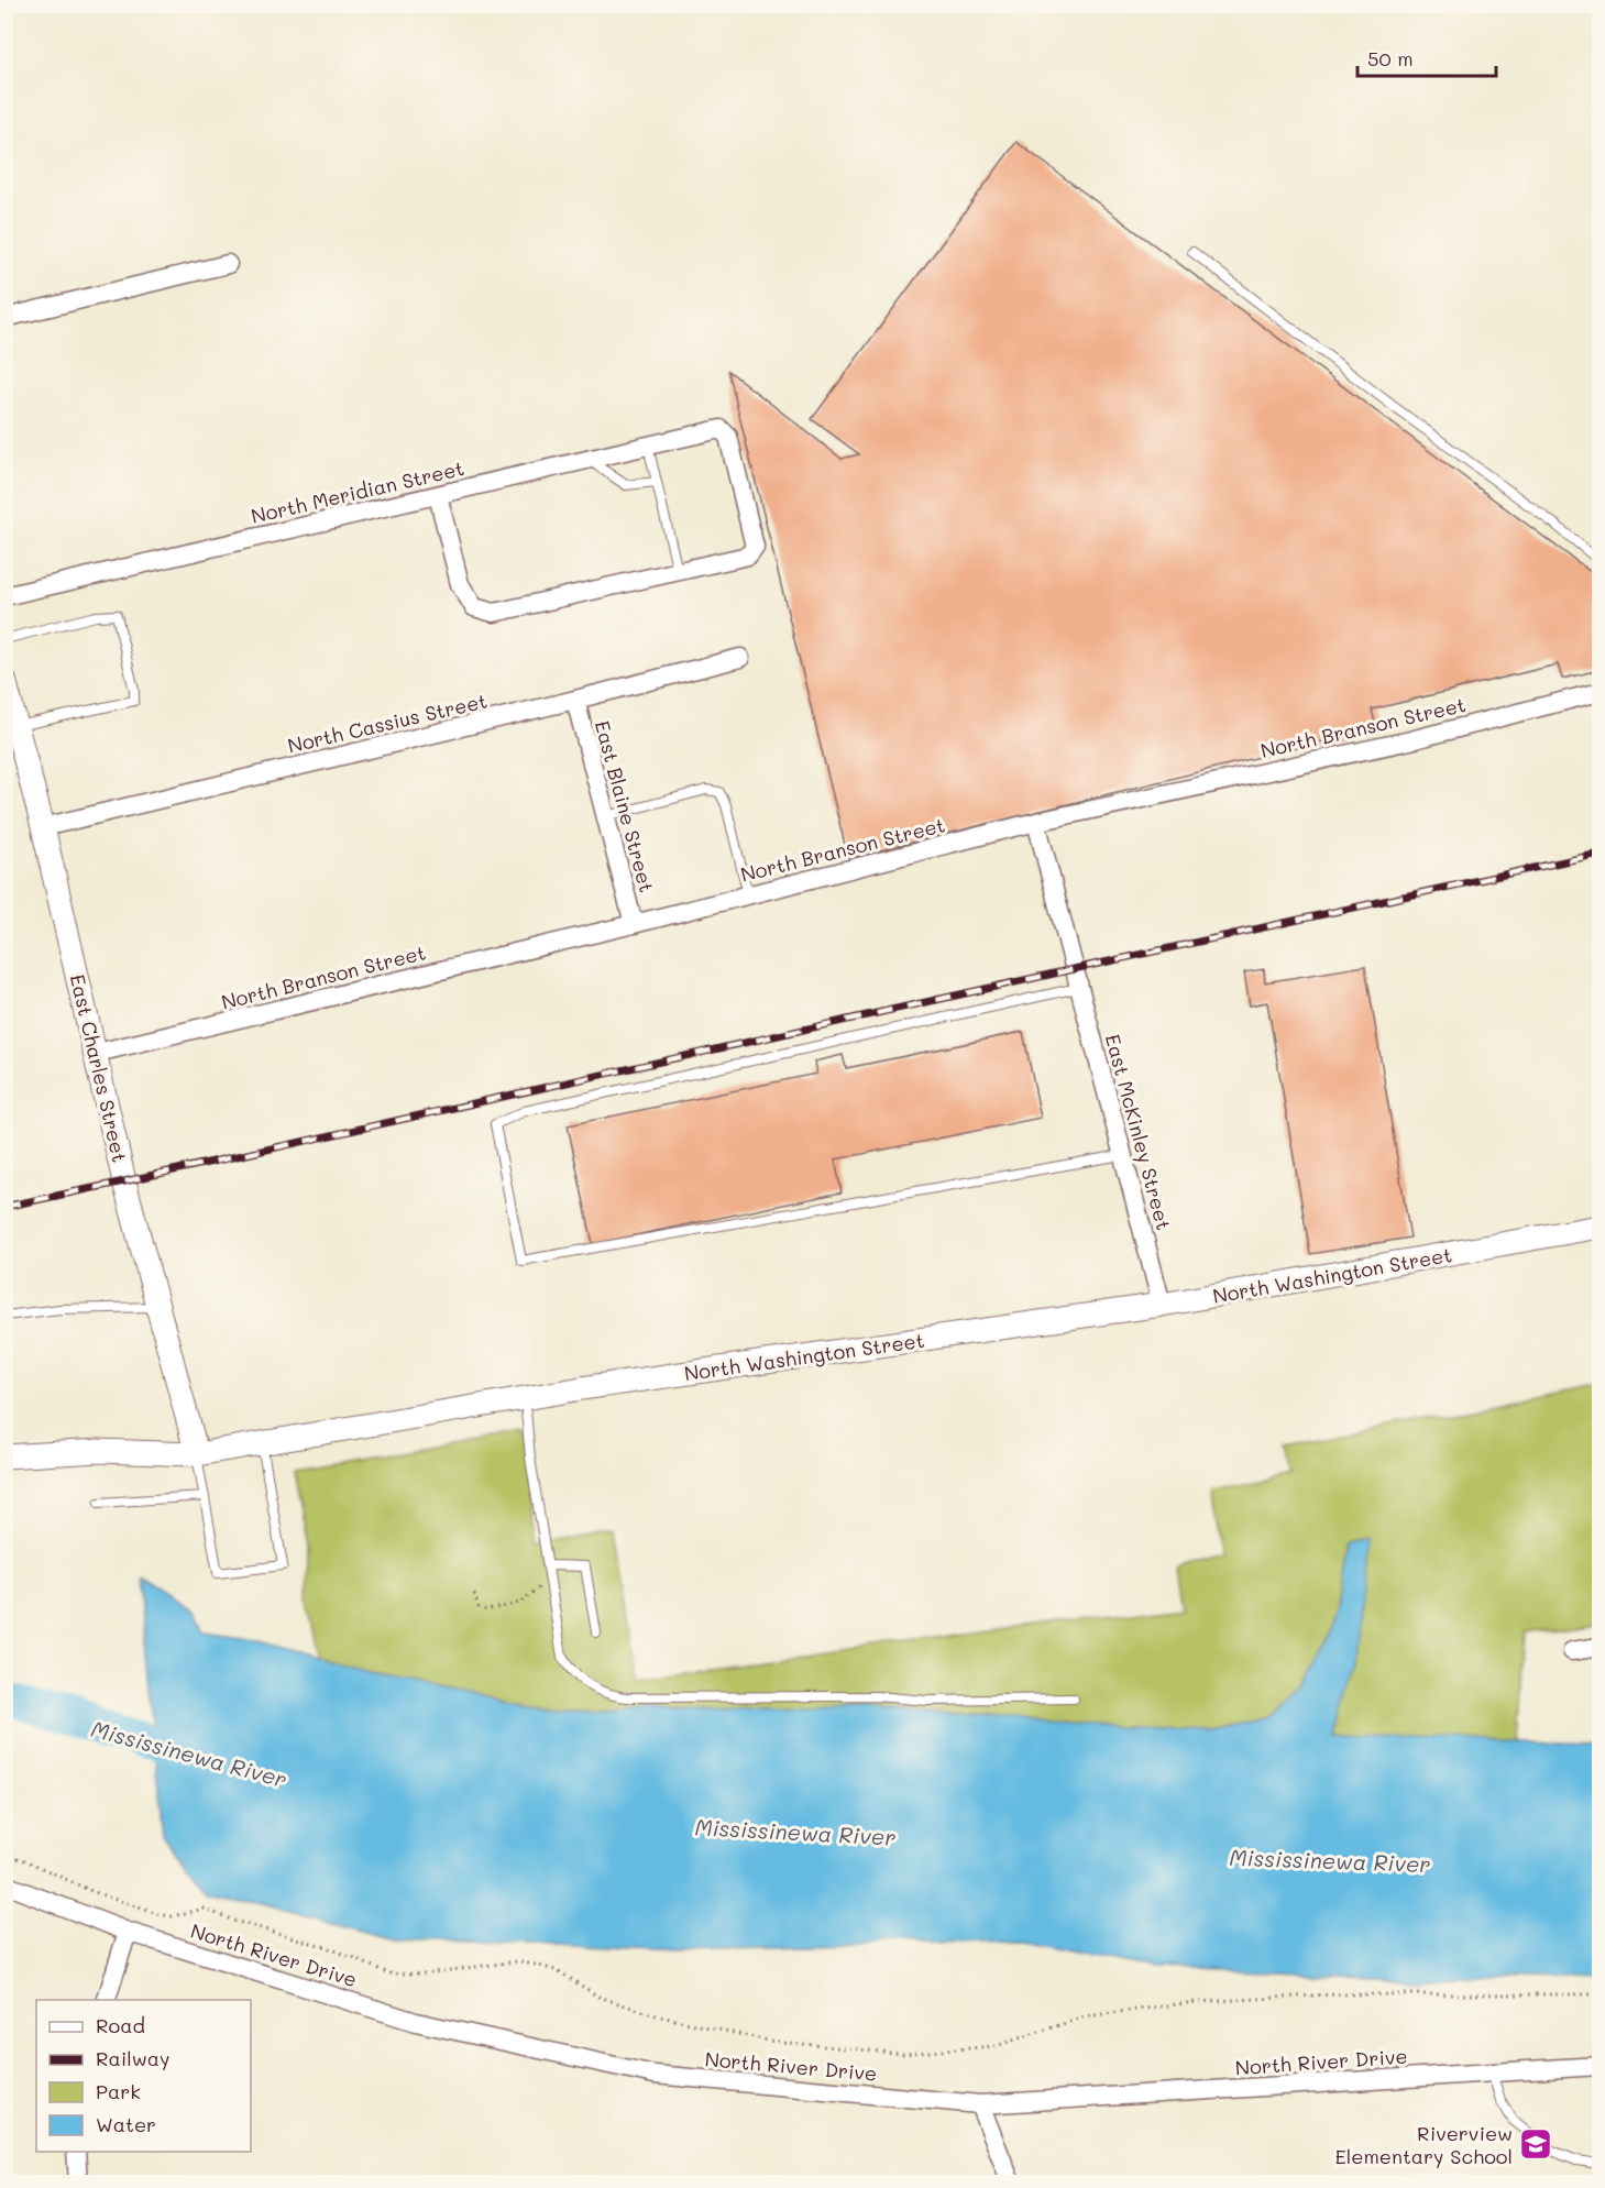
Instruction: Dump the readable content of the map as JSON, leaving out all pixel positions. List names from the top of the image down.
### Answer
{
  "streets": {
    "street": [
      "North Meridian Street",
      "North Cassius Street",
      "North Branson Street",
      "East Blaine Street",
      "East Charles Street",
      "East McKinley Street",
      "North Washington Street",
      "North River Drive"
    ]
  },
  "crossings": [
    ["North Cassius Street", "East Blaine Street"],
    ["North Cassius Street", "East Charles Street"],
    ["North Branson Street", "East Blaine Street"],
    ["North Branson Street", "East Charles Street"],
    ["North Branson Street", "East McKinley Street"],
    ["East Charles Street", "North Washington Street"],
    ["East McKinley Street", "North Washington Street"]
  ],
  "water": ["Mississinewa River"],
  "places": {
    "school or university": ["Riverview Elementary School"]
  },
  "legend": [
    "Road",
    "Railway",
    "Park",
    "Water"
  ],
  "scale_bar": "50 m"
}
